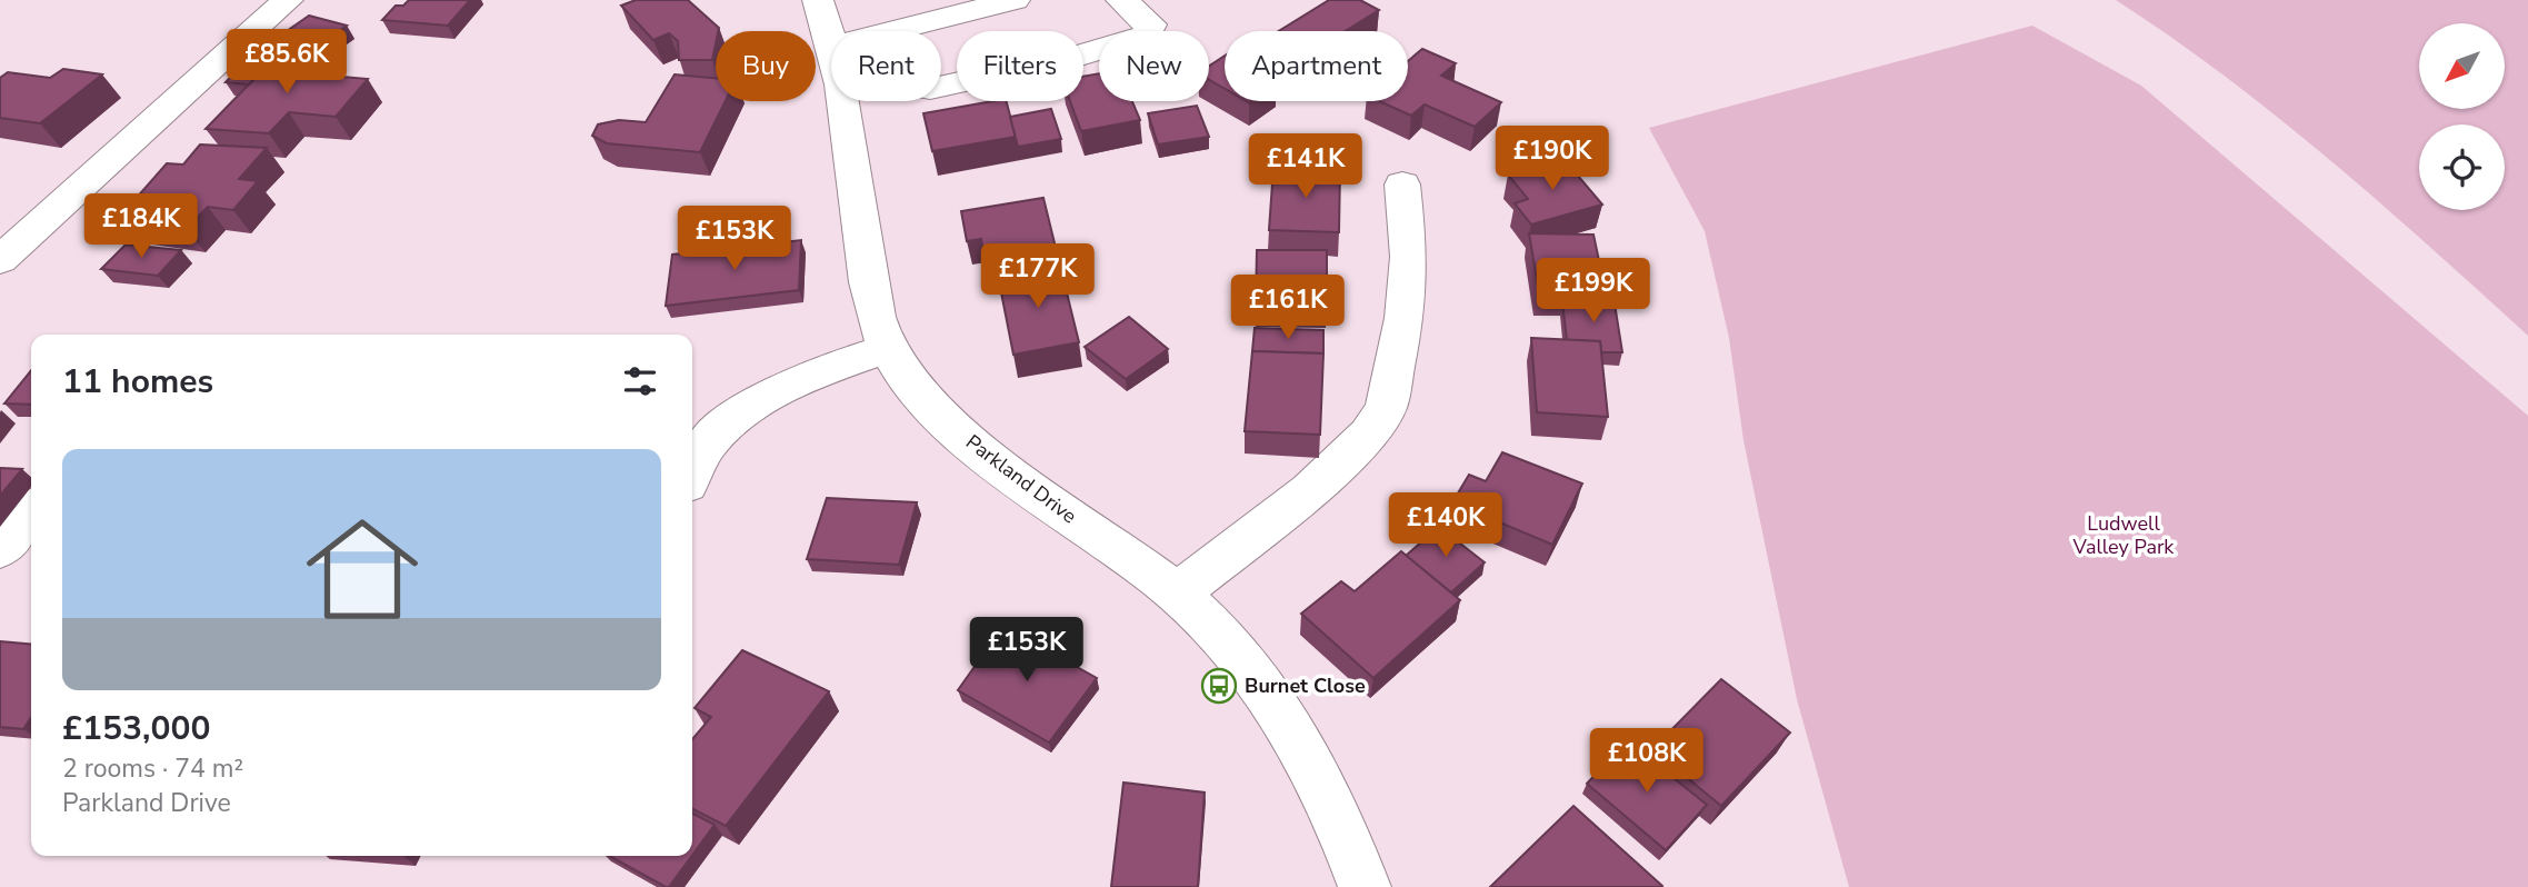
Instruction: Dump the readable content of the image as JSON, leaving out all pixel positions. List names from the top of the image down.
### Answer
{
  "streets": {
    "street": ["Parkland Drive"]
  },
  "parks": ["Ludwell Valley Park"],
  "places": {
    "bus stop": ["Burnet Close"]
  },
  "north": "bottom left",
  "page": {
    "price": [
      "£85.6K",
      "£190K",
      "£141K",
      "£184K",
      "£153K",
      "£177K",
      "£199K",
      "£161K",
      "£140K",
      "£153K",
      "£108K"
    ],
    "chip": [
      "Buy",
      "Rent",
      "Filters",
      "New",
      "Apartment"
    ],
    "heading": "11 homes",
    "list": [
      {
        "name": "£153,000",
        "note": "2 rooms · 74 m² · Parkland Drive"
      }
    ]
  }
}
